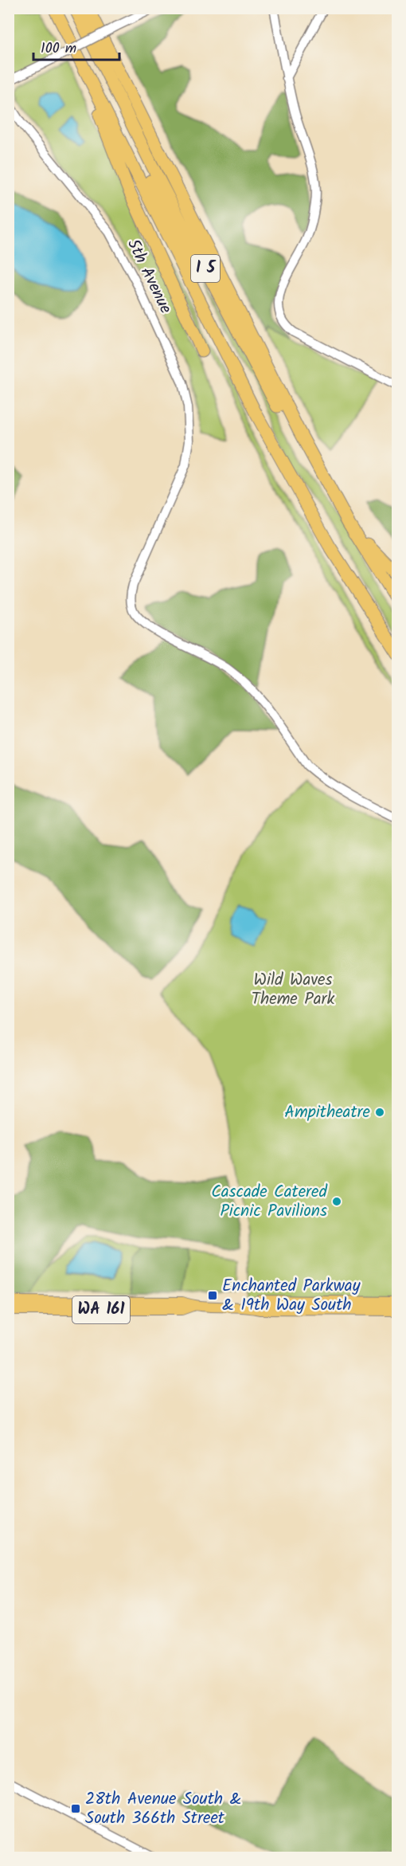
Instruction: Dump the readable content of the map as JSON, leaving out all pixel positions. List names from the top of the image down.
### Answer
{
  "streets": {
    "highway": ["I 5"],
    "main road": ["WA 161"],
    "street": ["5th Avenue"]
  },
  "parks": ["Wild Waves Theme Park"],
  "places": {
    "other": ["Ampitheatre", "Cascade Catered Picnic Pavilions"],
    "transit": ["Enchanted Parkway & 19th Way South", "28th Avenue South & South 366th Street"]
  },
  "scale_bar": "100 m"
}
